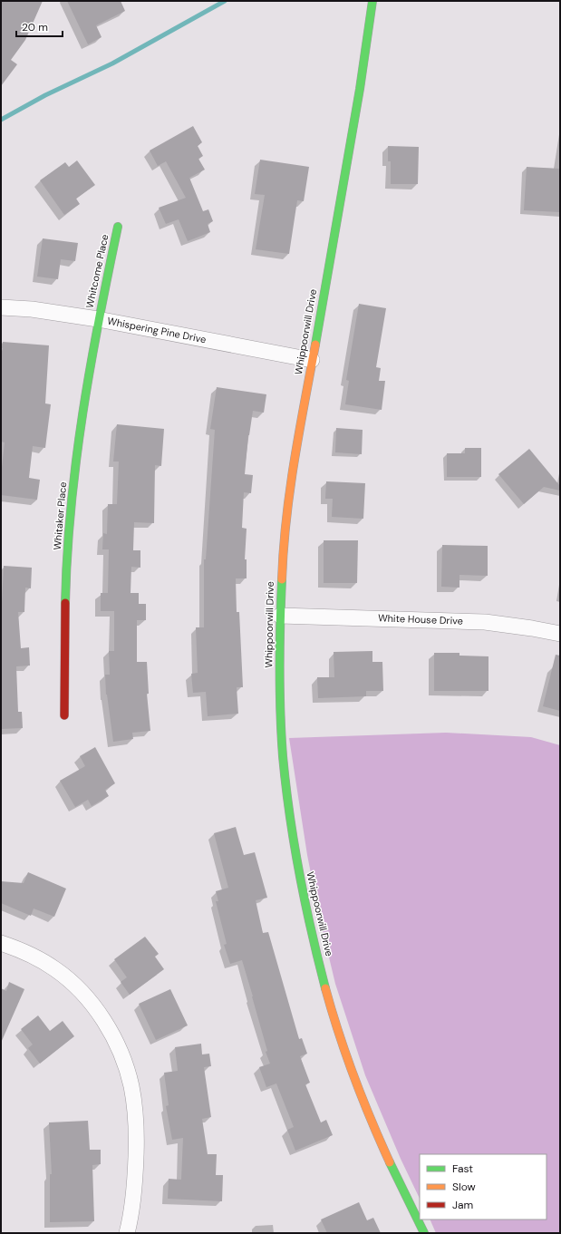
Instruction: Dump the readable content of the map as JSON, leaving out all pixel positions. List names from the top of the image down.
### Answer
{
  "streets": {
    "street": [
      "Whitcome Place",
      "Whispering Pine Drive",
      "Whippoorwill Drive",
      "Whitaker Place",
      "White House Drive"
    ]
  },
  "crossings": [
    ["Whitcome Place", "Whispering Pine Drive"],
    ["Whitcome Place", "Whitaker Place"],
    ["Whispering Pine Drive", "Whippoorwill Drive"],
    ["Whispering Pine Drive", "Whitaker Place"],
    ["Whippoorwill Drive", "White House Drive"]
  ],
  "legend": ["Fast", "Slow", "Jam"],
  "scale_bar": "20 m"
}
